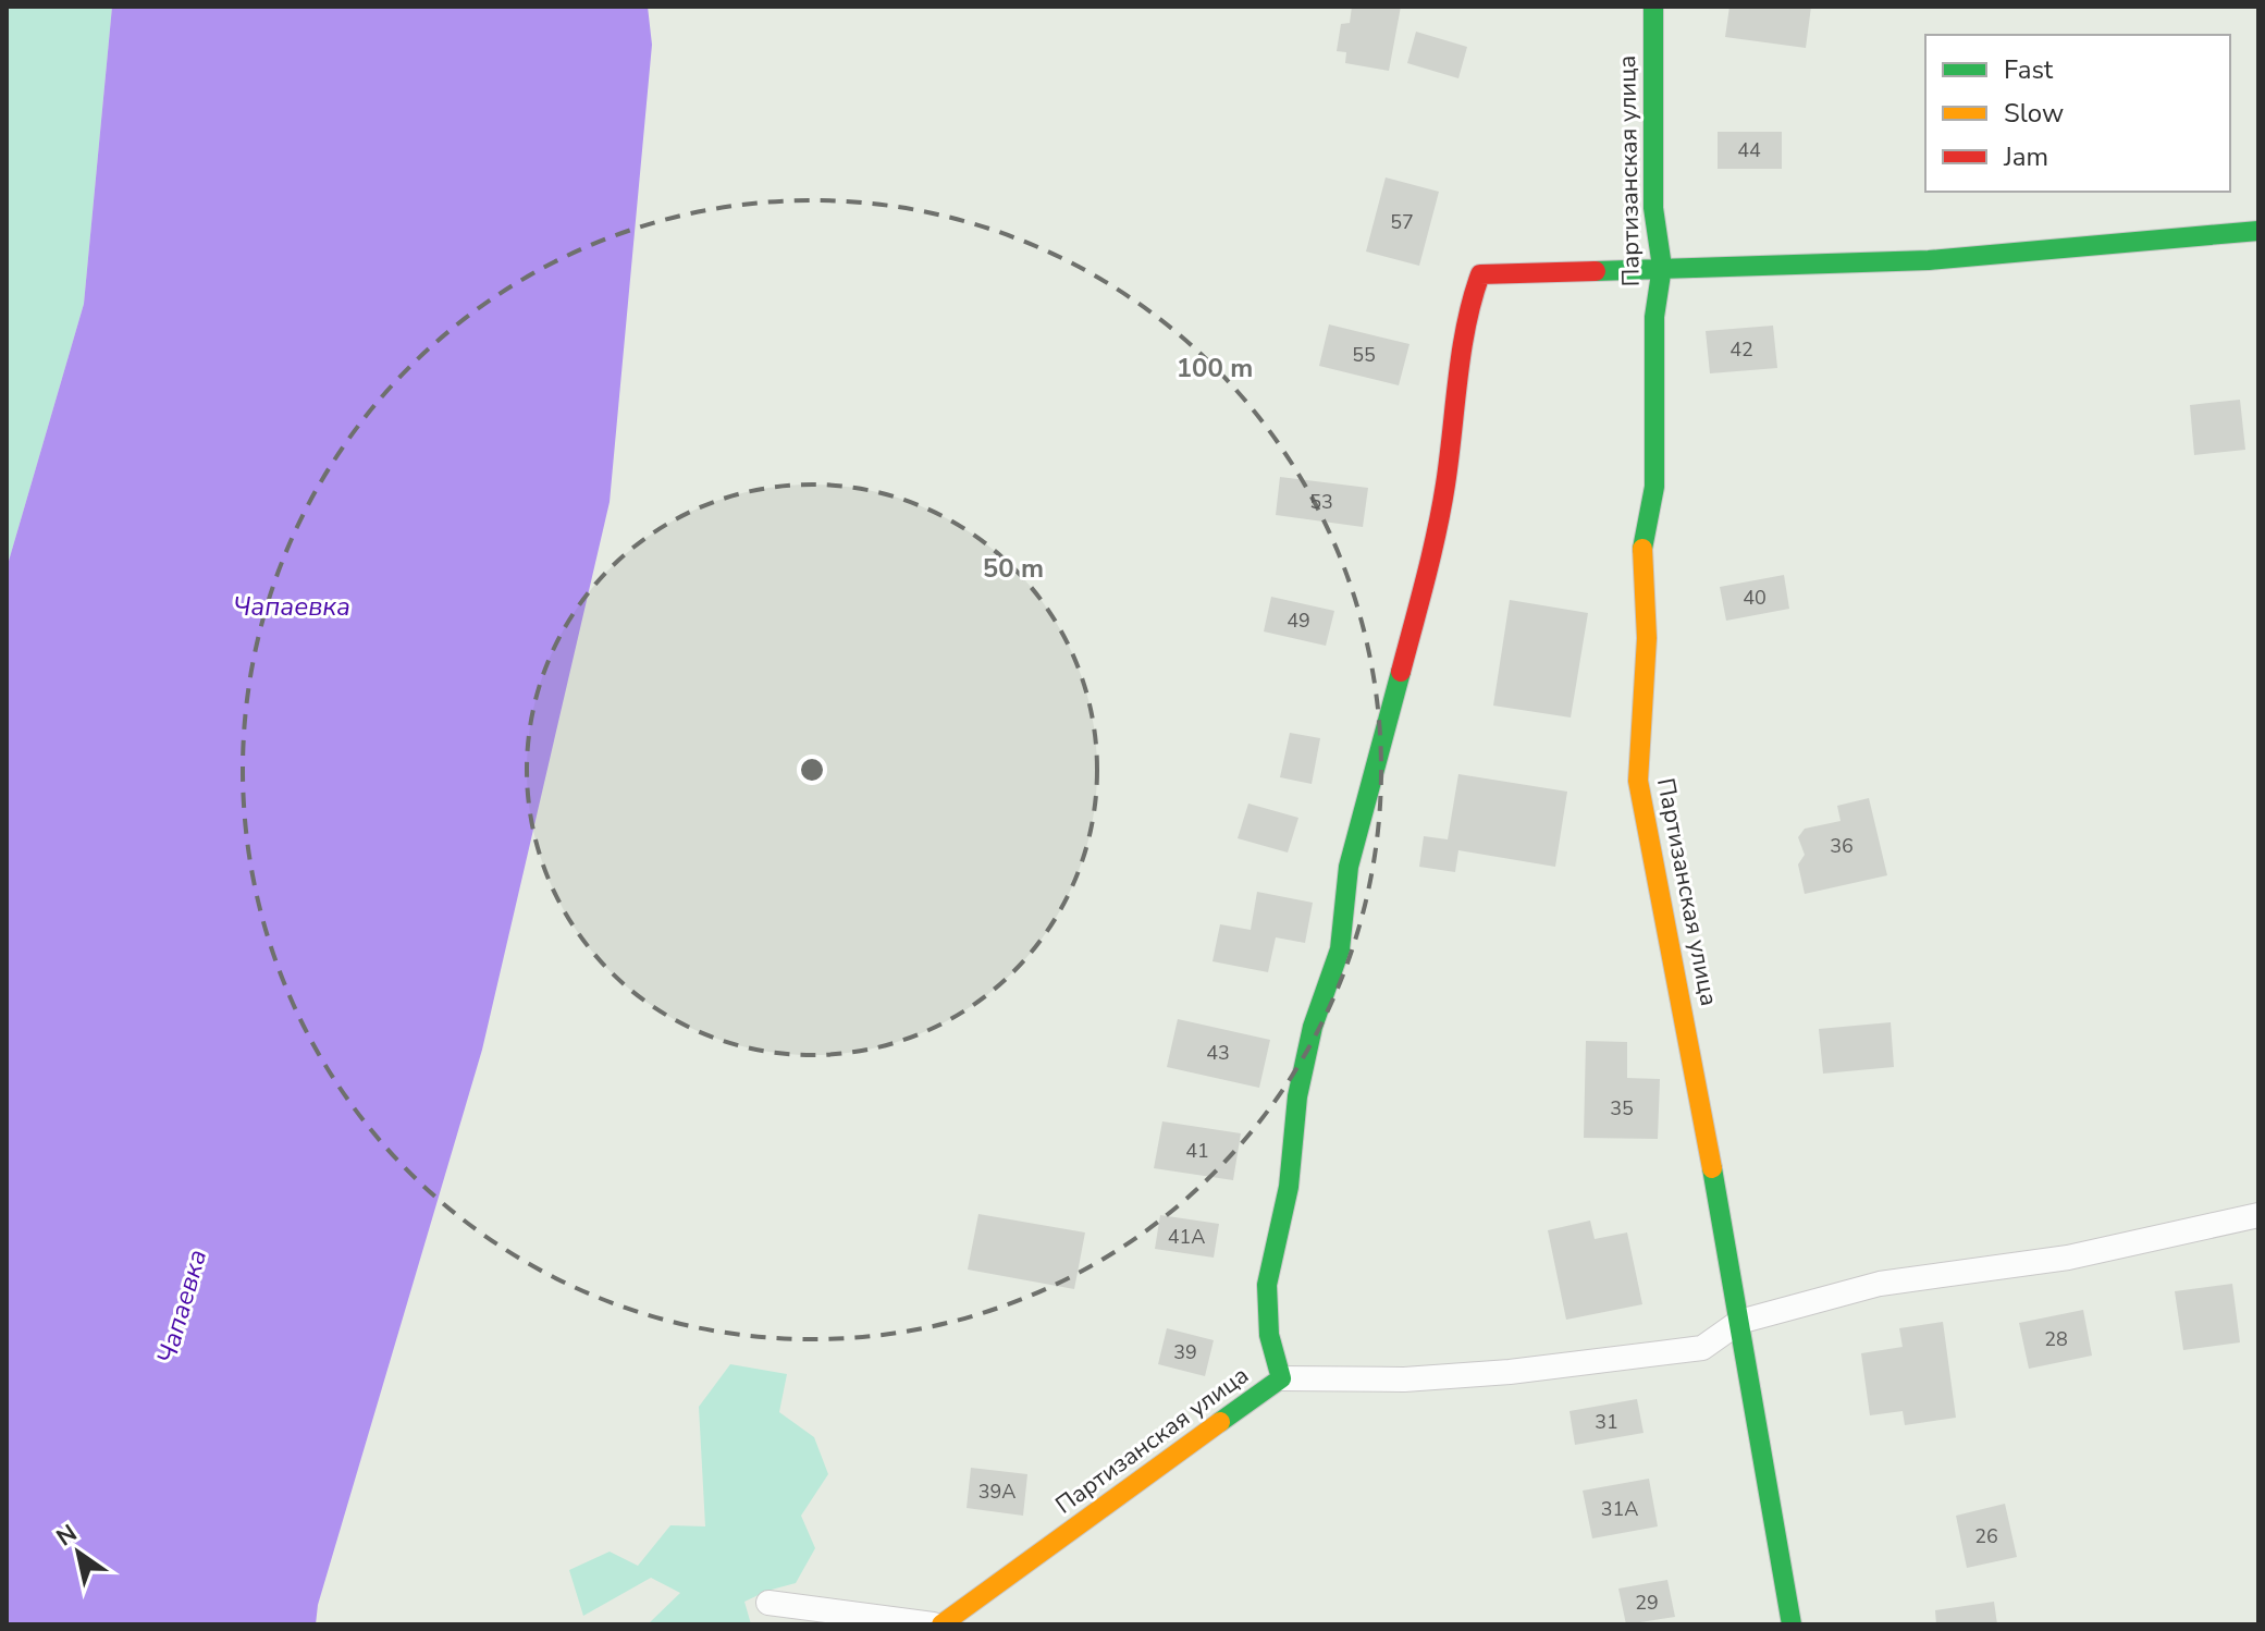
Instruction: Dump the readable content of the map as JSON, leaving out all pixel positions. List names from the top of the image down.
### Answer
{
  "streets": {
    "street": ["Партизанская улица"]
  },
  "water": ["Чапаевка"],
  "house_numbers": [
    "44",
    "57",
    "42",
    "55",
    "53",
    "40",
    "49",
    "36",
    "43",
    "35",
    "41",
    "41А",
    "28",
    "39",
    "31",
    "39А",
    "31А",
    "26",
    "29"
  ],
  "legend": ["Fast", "Slow", "Jam"],
  "north": "top left",
  "rings": ["100 m", "50 m"]
}
